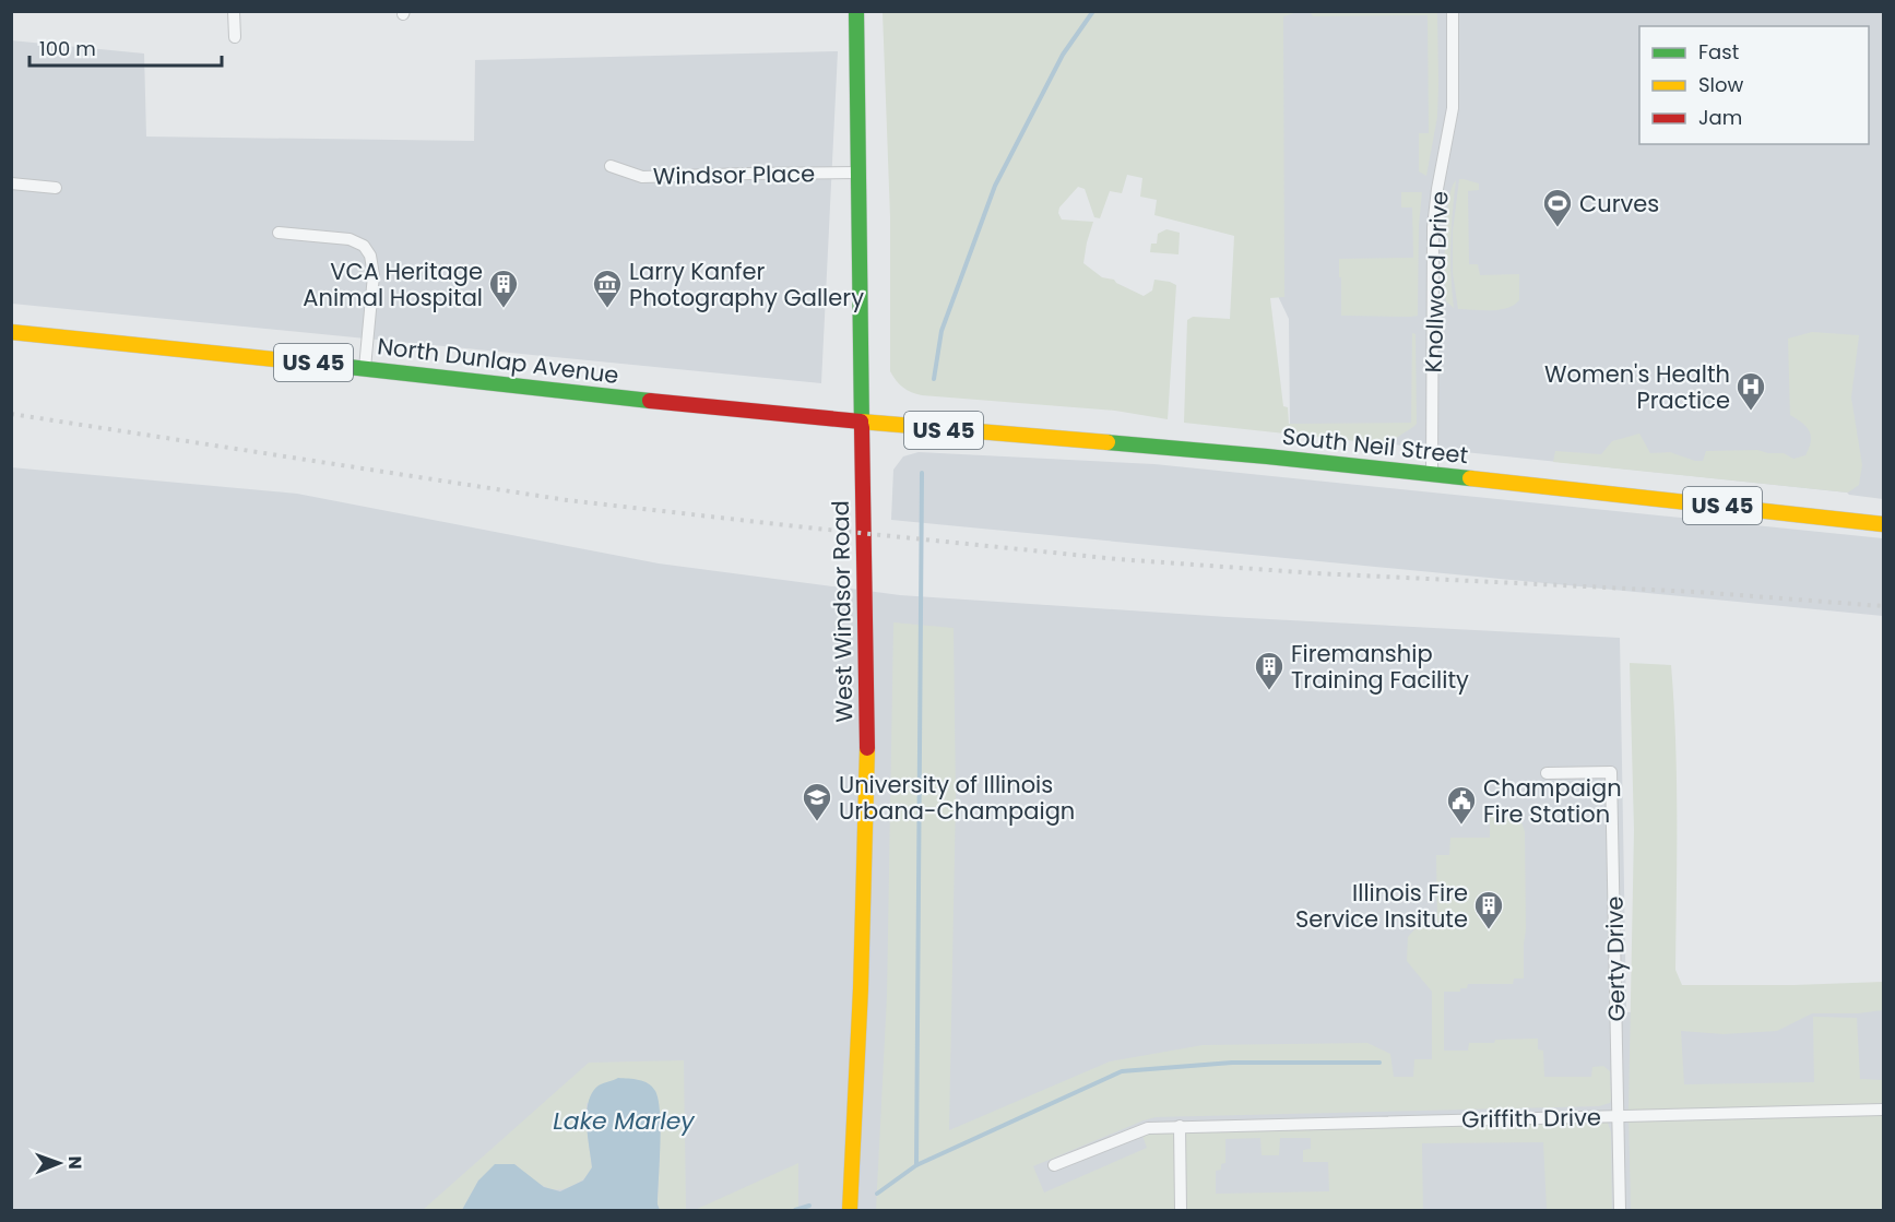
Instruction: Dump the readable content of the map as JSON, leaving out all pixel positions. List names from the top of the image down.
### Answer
{
  "streets": {
    "main road": [
      "North Dunlap Avenue",
      "US 45",
      "South Neil Street",
      "West Windsor Road"
    ],
    "street": [
      "Windsor Place",
      "Knollwood Drive",
      "Gerty Drive",
      "Griffith Drive"
    ]
  },
  "crossings": [
    ["Windsor Place", "West Windsor Road"],
    ["Knollwood Drive", "South Neil Street"],
    ["North Dunlap Avenue", "South Neil Street"],
    ["North Dunlap Avenue", "West Windsor Road"],
    ["South Neil Street", "West Windsor Road"],
    ["Gerty Drive", "Griffith Drive"]
  ],
  "water": ["Lake Marley"],
  "places": {
    "sports": ["Curves"],
    "building": ["VCA Heritage Animal Hospital", "Firemanship Training Facility", "Illinois Fire Service Insitute"],
    "museum": ["Larry Kanfer Photography Gallery"],
    "hospital": ["Women's Health Practice"],
    "school or university": ["University of Illinois Urbana-Champaign"],
    "public building": ["Champaign Fire Station"]
  },
  "legend": ["Fast", "Slow", "Jam"],
  "scale_bar": "100 m",
  "north": "right"
}
